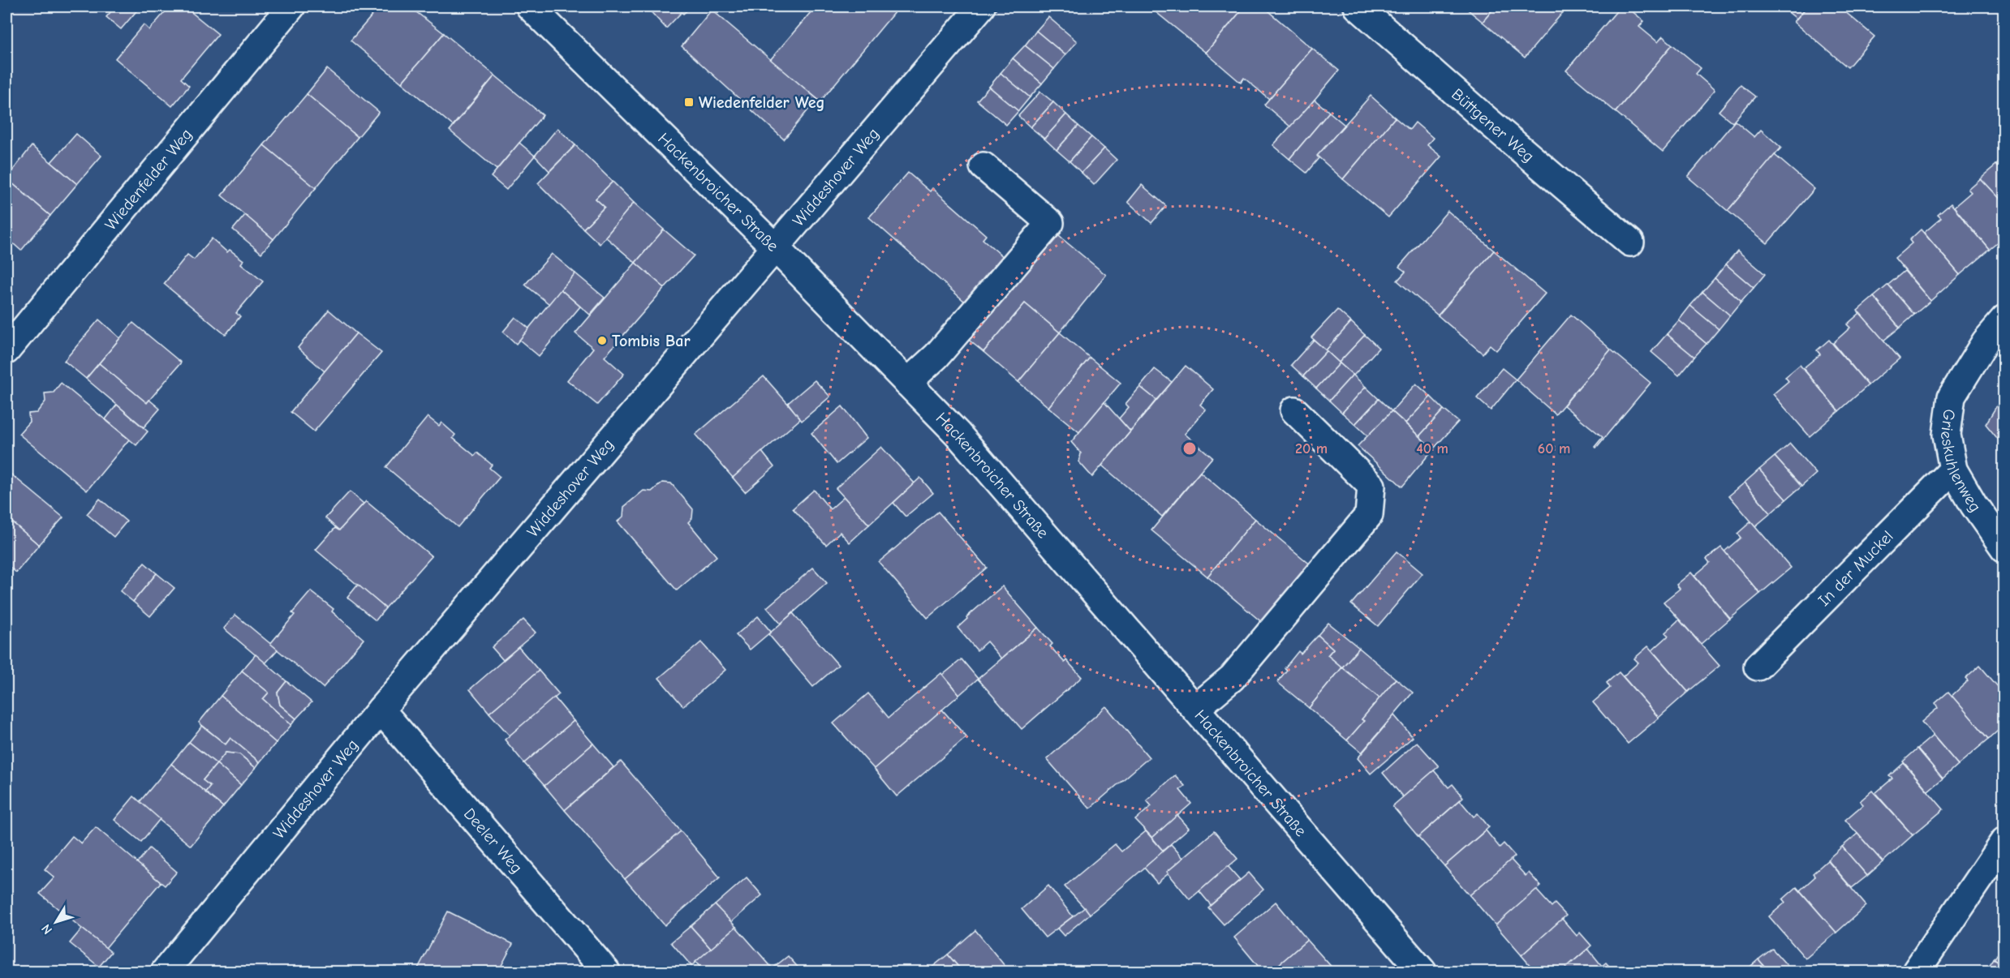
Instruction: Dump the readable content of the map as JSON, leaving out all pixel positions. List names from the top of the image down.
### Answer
{
  "streets": {
    "street": [
      "Büttgener Weg",
      "Widdeshover Weg",
      "Wiedenfelder Weg",
      "Hackenbroicher Straße",
      "Grieskuhlenweg",
      "In der Muckel",
      "Deeler Weg"
    ]
  },
  "crossings": [
    ["Widdeshover Weg", "Hackenbroicher Straße"],
    ["Widdeshover Weg", "Deeler Weg"],
    ["Grieskuhlenweg", "In der Muckel"]
  ],
  "places": {
    "transit": ["Wiedenfelder Weg"],
    "other": ["Tombis Bar"]
  },
  "north": "bottom left",
  "rings": ["20 m", "40 m", "60 m"]
}
